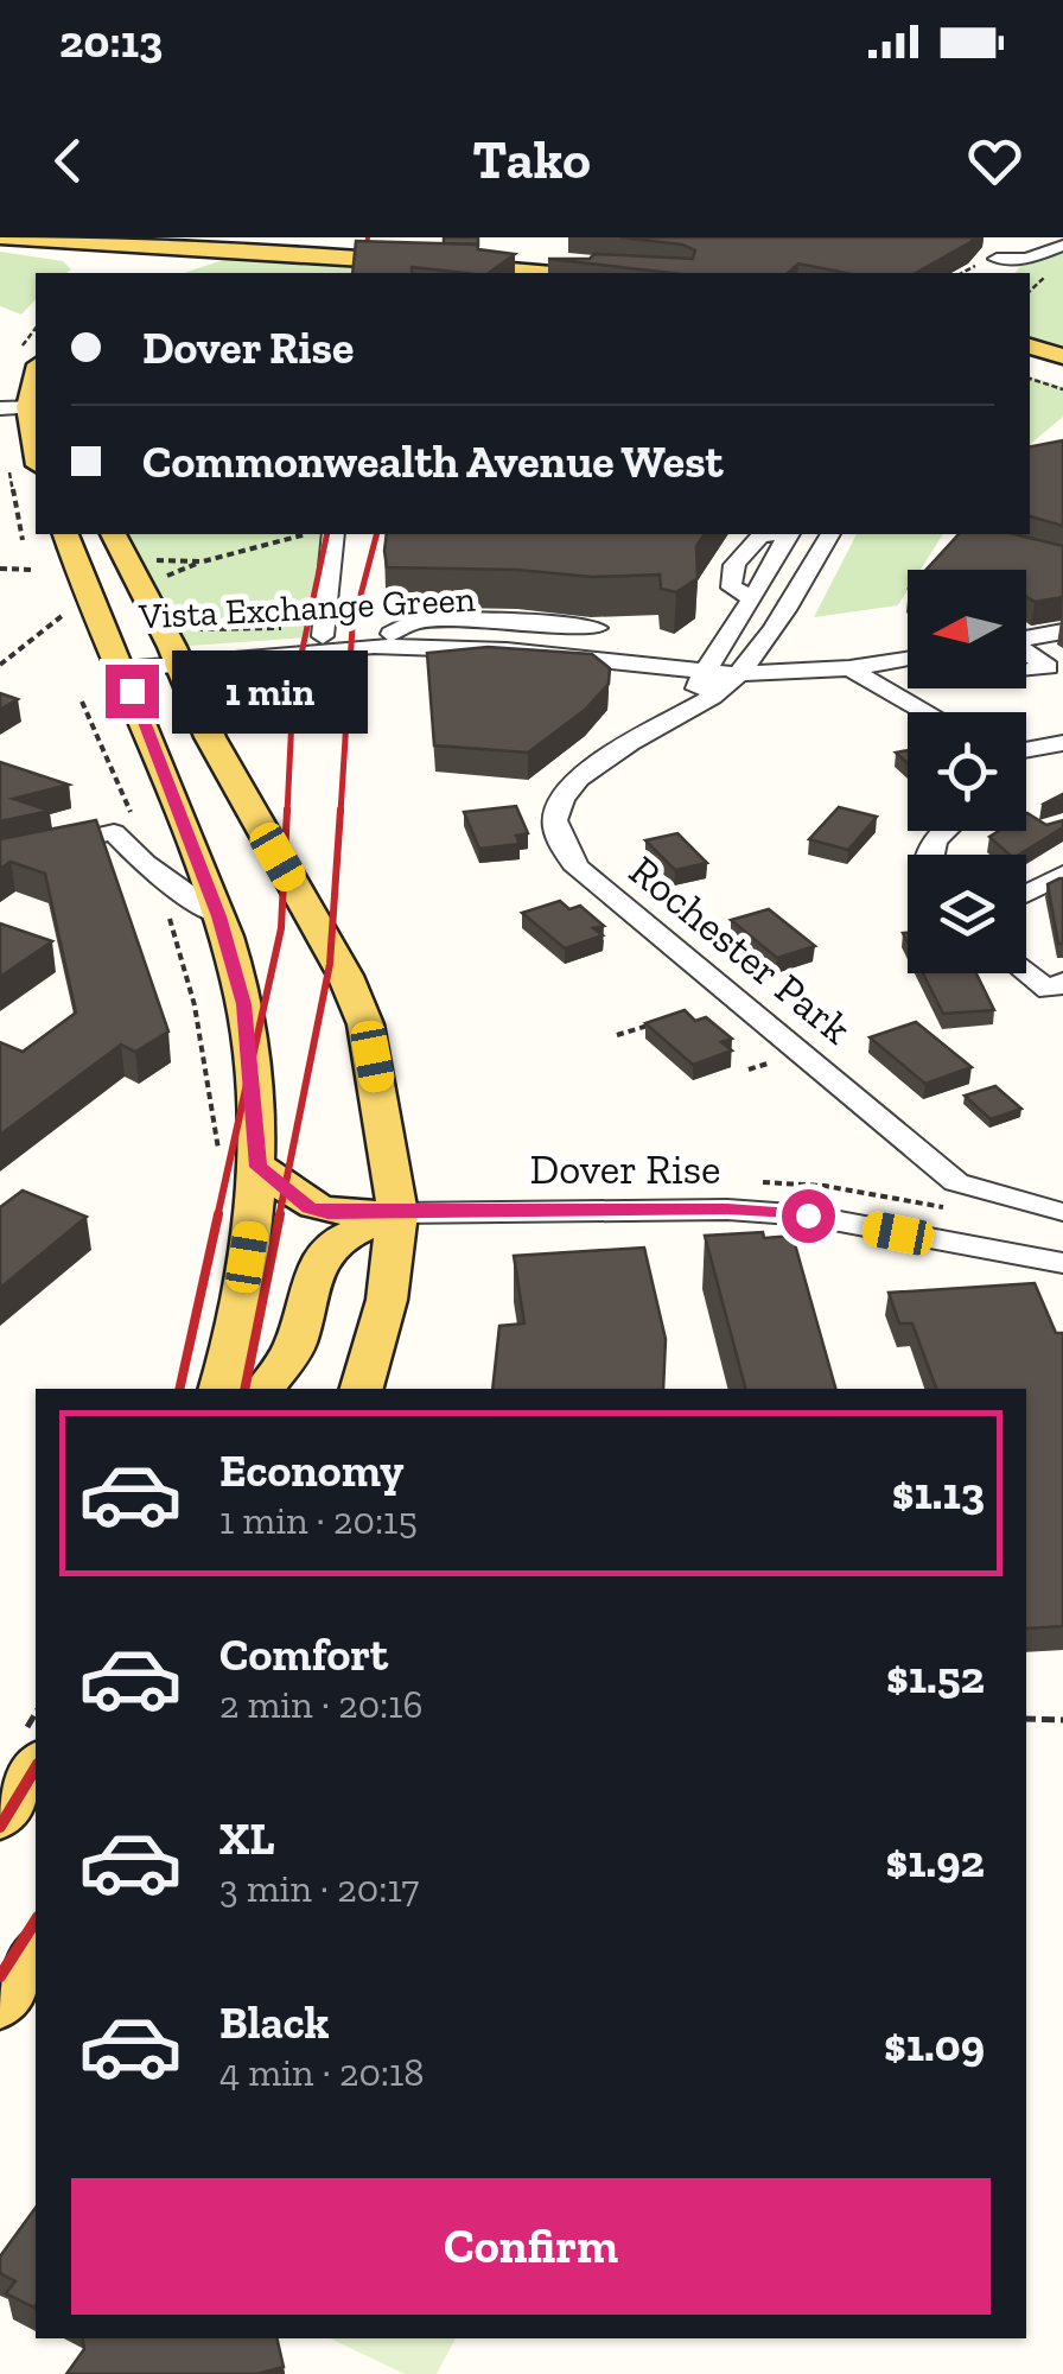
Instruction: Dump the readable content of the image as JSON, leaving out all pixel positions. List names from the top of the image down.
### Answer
{
  "streets": {
    "street": ["Vista Exchange Green", "Rochester Park", "Dover Rise"]
  },
  "crossings": [
    ["Vista Exchange Green", "Rochester Park"]
  ],
  "north": "left",
  "page": {
    "status": "20:13",
    "header": "Tako",
    "banner": ["Dover Rise", "Commonwealth Avenue West"],
    "bubble": "1 min",
    "list": [
      {
        "name": "Economy",
        "note": "1 min · 20:15",
        "value": "$1.13"
      },
      {
        "name": "Comfort",
        "note": "2 min · 20:16",
        "value": "$1.52"
      },
      {
        "name": "XL",
        "note": "3 min · 20:17",
        "value": "$1.92"
      },
      {
        "name": "Black",
        "note": "4 min · 20:18",
        "value": "$1.09"
      }
    ],
    "buttons": "Confirm"
  }
}
